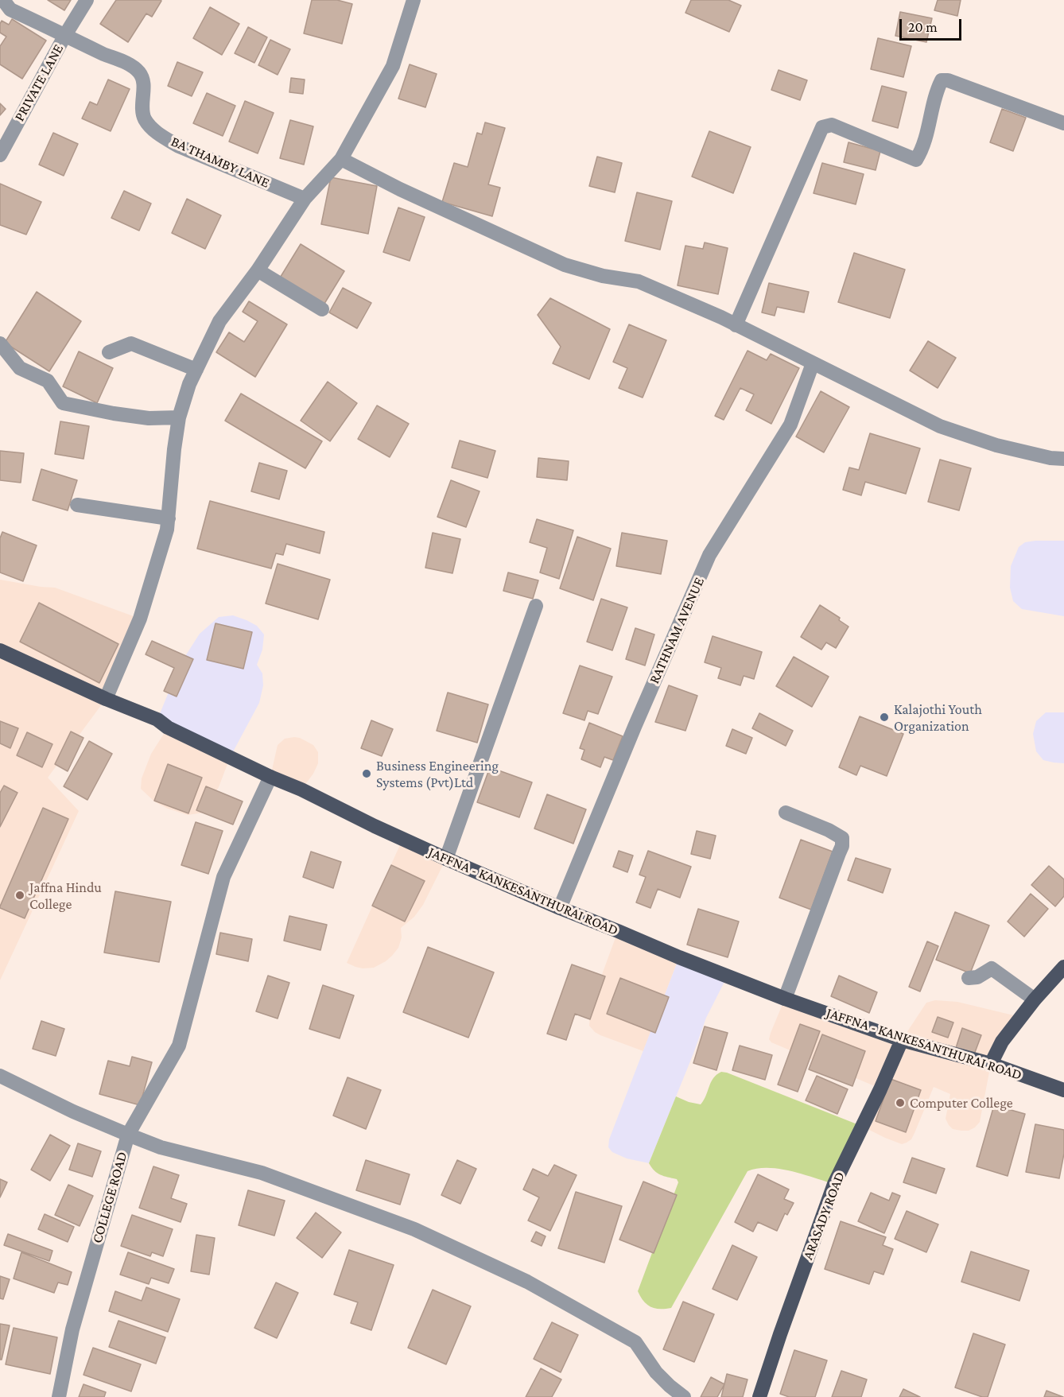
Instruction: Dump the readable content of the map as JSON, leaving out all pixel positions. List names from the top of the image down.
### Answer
{
  "streets": {
    "main road": ["JAFFNA - KANKESANTHURAI ROAD", "ARASADY ROAD"],
    "street": [
      "PRIVATE LANE",
      "BA THAMBY LANE",
      "RATHNAM AVENUE",
      "COLLEGE ROAD"
    ]
  },
  "crossings": [
    ["PRIVATE LANE", "BA THAMBY LANE"],
    ["RATHNAM AVENUE", "JAFFNA - KANKESANTHURAI ROAD"],
    ["JAFFNA - KANKESANTHURAI ROAD", "ARASADY ROAD"]
  ],
  "places": [
    "Kalajothi Youth Organization",
    "Business Engineering Systems (Pvt)Ltd",
    "Jaffna Hindu College",
    "Computer College"
  ],
  "scale_bar": "20 m"
}
